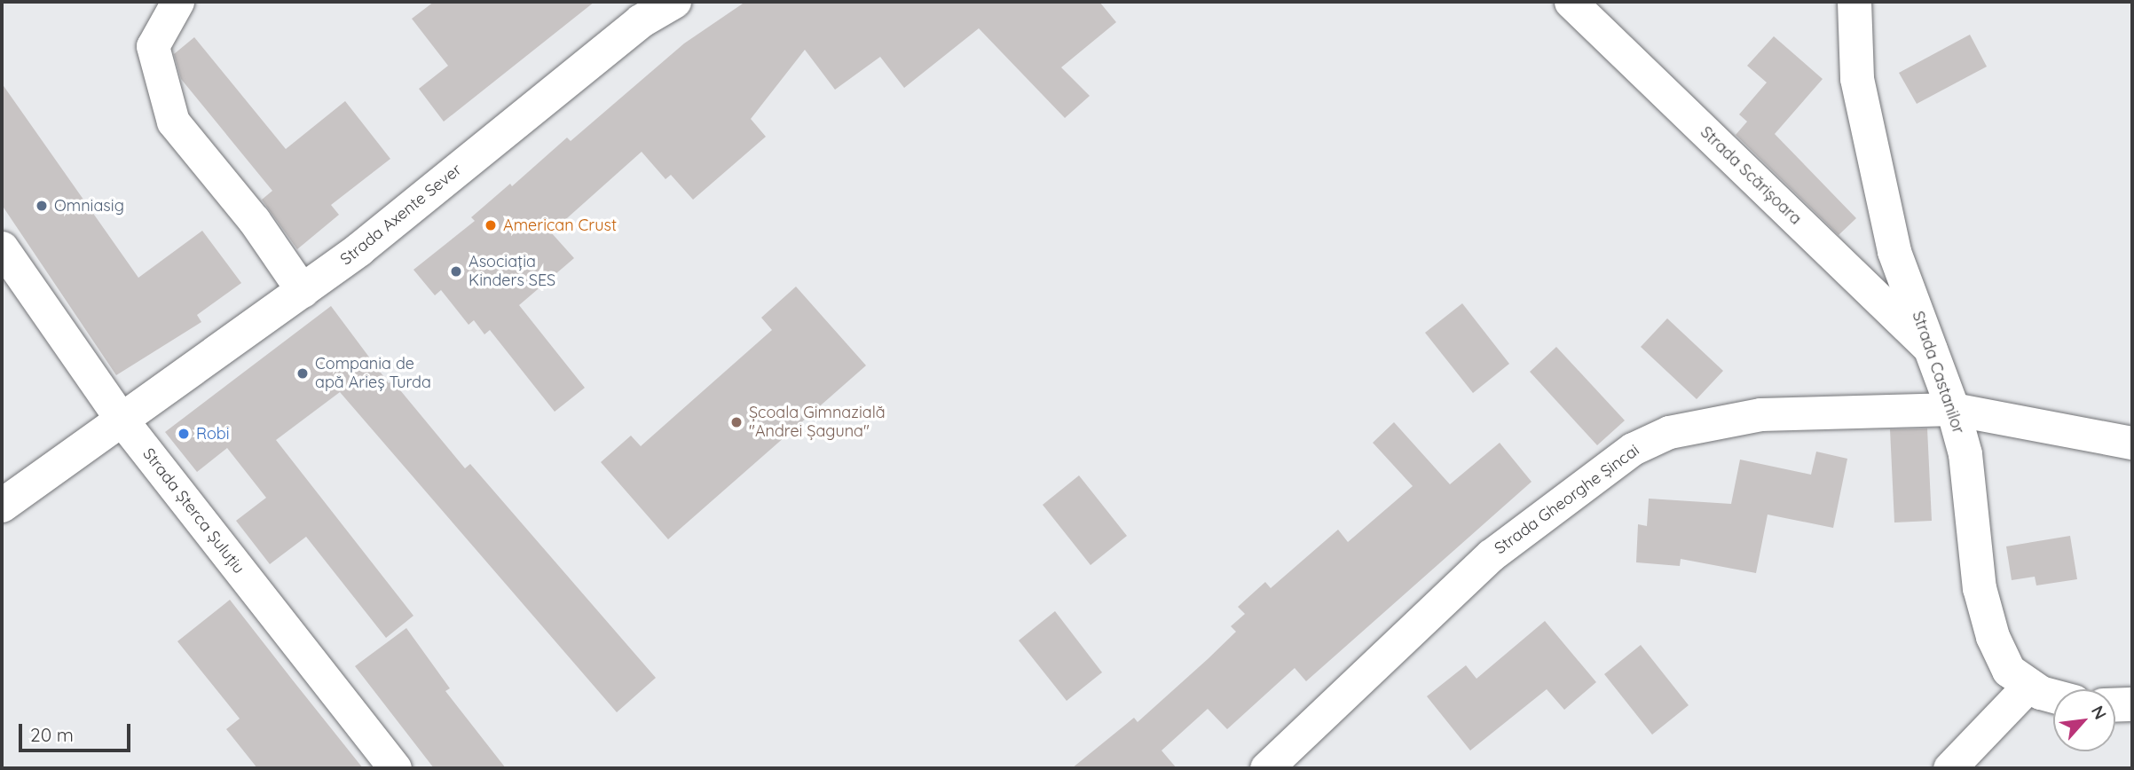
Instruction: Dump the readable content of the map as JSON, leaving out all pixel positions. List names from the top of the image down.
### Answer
{
  "streets": {
    "main road": ["Strada Axente Sever", "Strada Castanilor"],
    "street": ["Strada Scărișoara", "Strada Gheorghe Șincai", "Strada Șterca Șuluțiu"]
  },
  "crossings": [
    ["Strada Scărișoara", "Strada Castanilor"],
    ["Strada Axente Sever", "Strada Șterca Șuluțiu"],
    ["Strada Castanilor", "Strada Gheorghe Șincai"]
  ],
  "places": [
    "Omniasig",
    "American Crust",
    "Asociația Kinders SES",
    "Compania de apă Arieș Turda",
    "Școala Gimnazială \"Andrei Șaguna\"",
    "Robi"
  ],
  "scale_bar": "20 m",
  "north": "top right"
}
